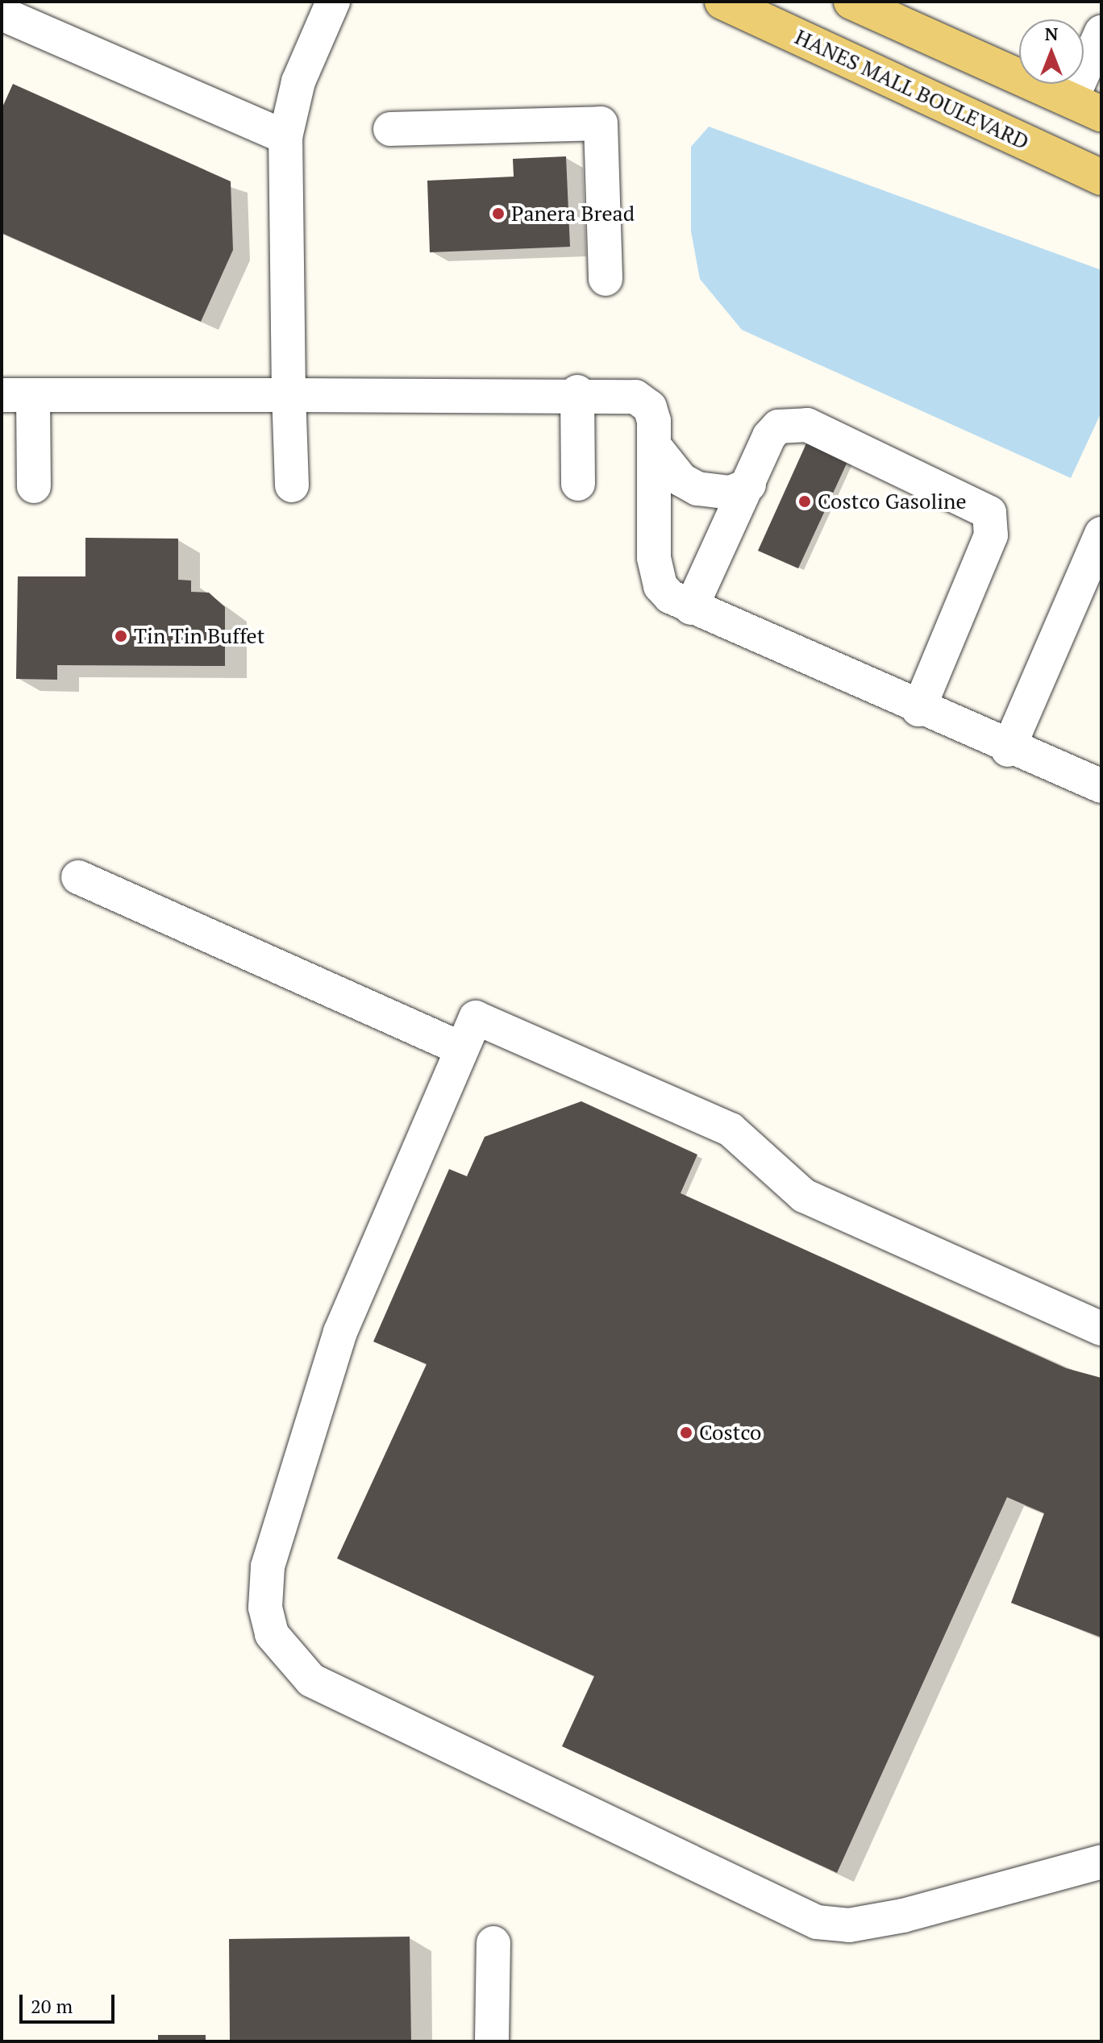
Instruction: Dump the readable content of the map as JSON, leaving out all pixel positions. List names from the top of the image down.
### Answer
{
  "streets": {
    "main road": ["HANES MALL BOULEVARD"]
  },
  "places": [
    "Panera Bread",
    "Costco Gasoline",
    "Tin Tin Buffet",
    "Costco"
  ],
  "scale_bar": "20 m",
  "north": "top"
}
